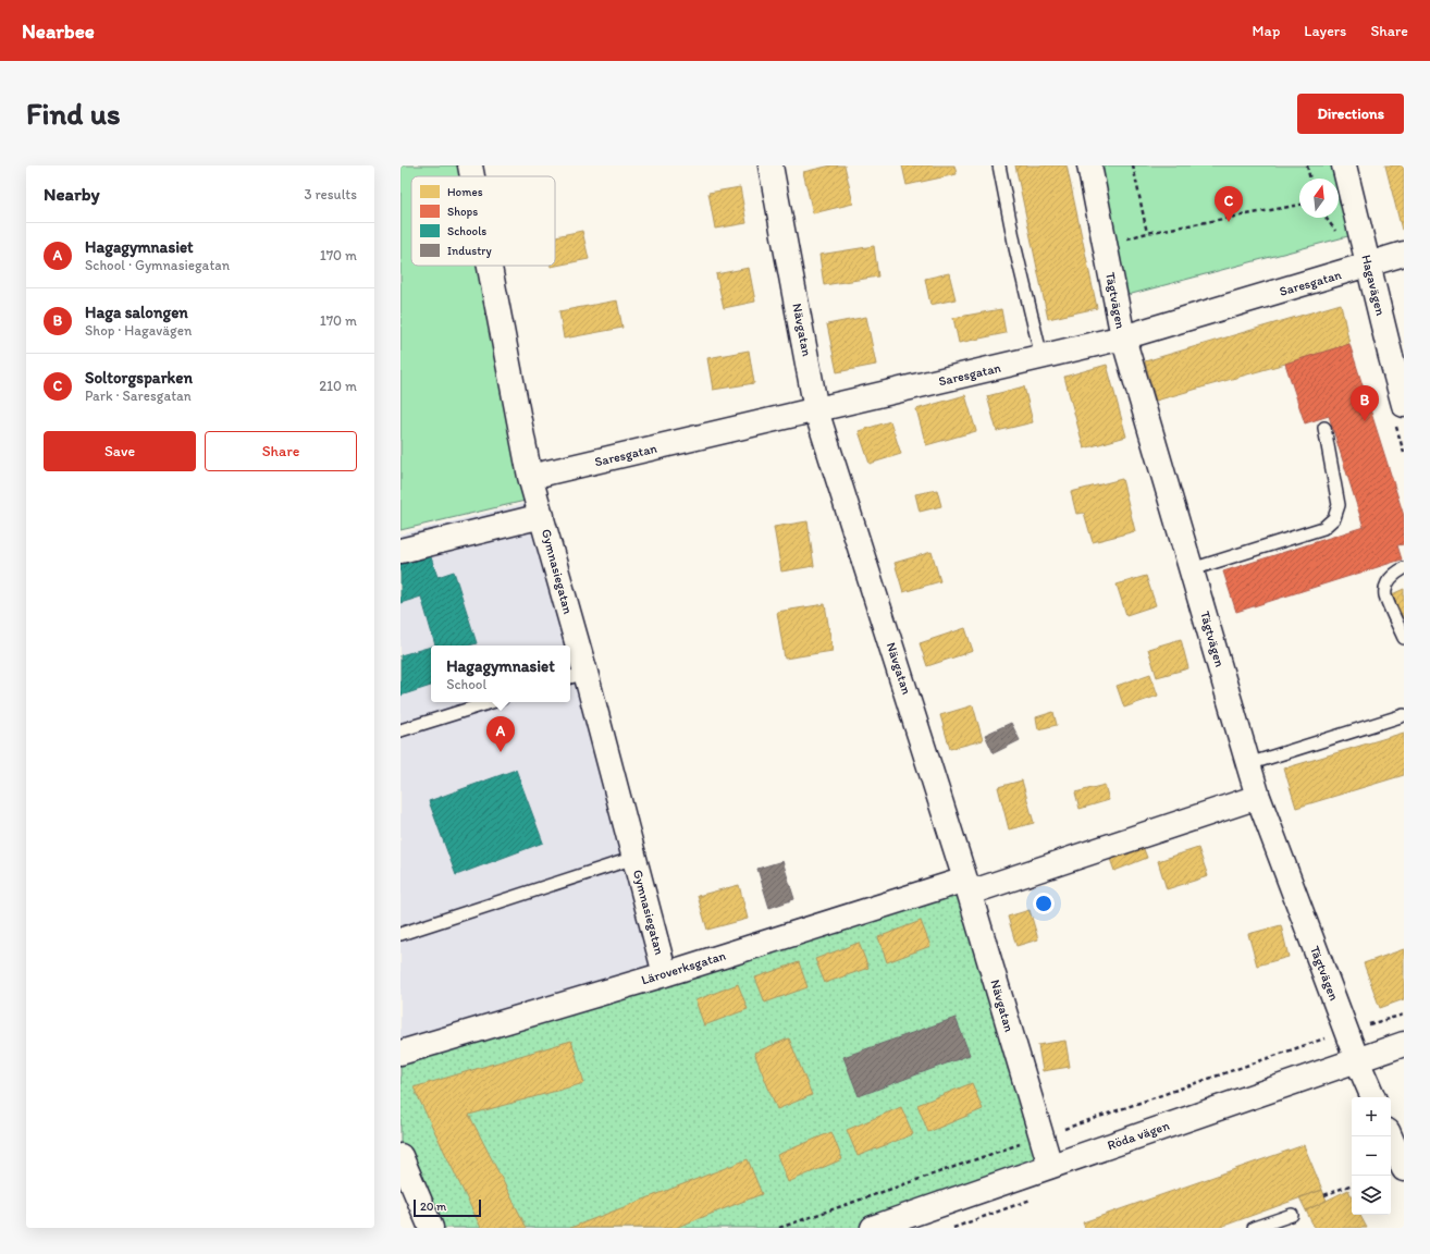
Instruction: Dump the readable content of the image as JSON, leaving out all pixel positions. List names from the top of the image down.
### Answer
{
  "streets": {
    "street": [
      "Saresgatan",
      "Hagavägen",
      "Tägtvägen",
      "Nävgatan",
      "Gymnasiegatan",
      "Läroverksgatan",
      "Röda vägen"
    ]
  },
  "crossings": [
    ["Saresgatan", "Hagavägen"],
    ["Saresgatan", "Tägtvägen"],
    ["Saresgatan", "Nävgatan"],
    ["Saresgatan", "Gymnasiegatan"],
    ["Tägtvägen", "Läroverksgatan"],
    ["Tägtvägen", "Röda vägen"],
    ["Nävgatan", "Läroverksgatan"],
    ["Nävgatan", "Röda vägen"],
    ["Gymnasiegatan", "Läroverksgatan"]
  ],
  "legend": [
    "Homes",
    "Shops",
    "Schools",
    "Industry"
  ],
  "scale_bar": "20 m",
  "north": "top",
  "page": {
    "header": "Nearbee",
    "nav": ["Map", "Layers", "Share"],
    "buttons": [
      "Directions",
      ["Save", "Share"]
    ],
    "title": "Find us",
    "heading": ["Nearby", "3 results"],
    "pins": ["C", "B", "A"],
    "list": [
      {
        "mark": "A",
        "name": "Hagagymnasiet",
        "note": "School · Gymnasiegatan",
        "value": "170 m"
      },
      {
        "mark": "B",
        "name": "Haga salongen",
        "note": "Shop · Hagavägen",
        "value": "170 m"
      },
      {
        "mark": "C",
        "name": "Soltorgsparken",
        "note": "Park · Saresgatan",
        "value": "210 m"
      }
    ],
    "popup": ["Hagagymnasiet", "School"],
    "map_buttons": ["+", "−"],
    "scale": "20 m"
  }
}
